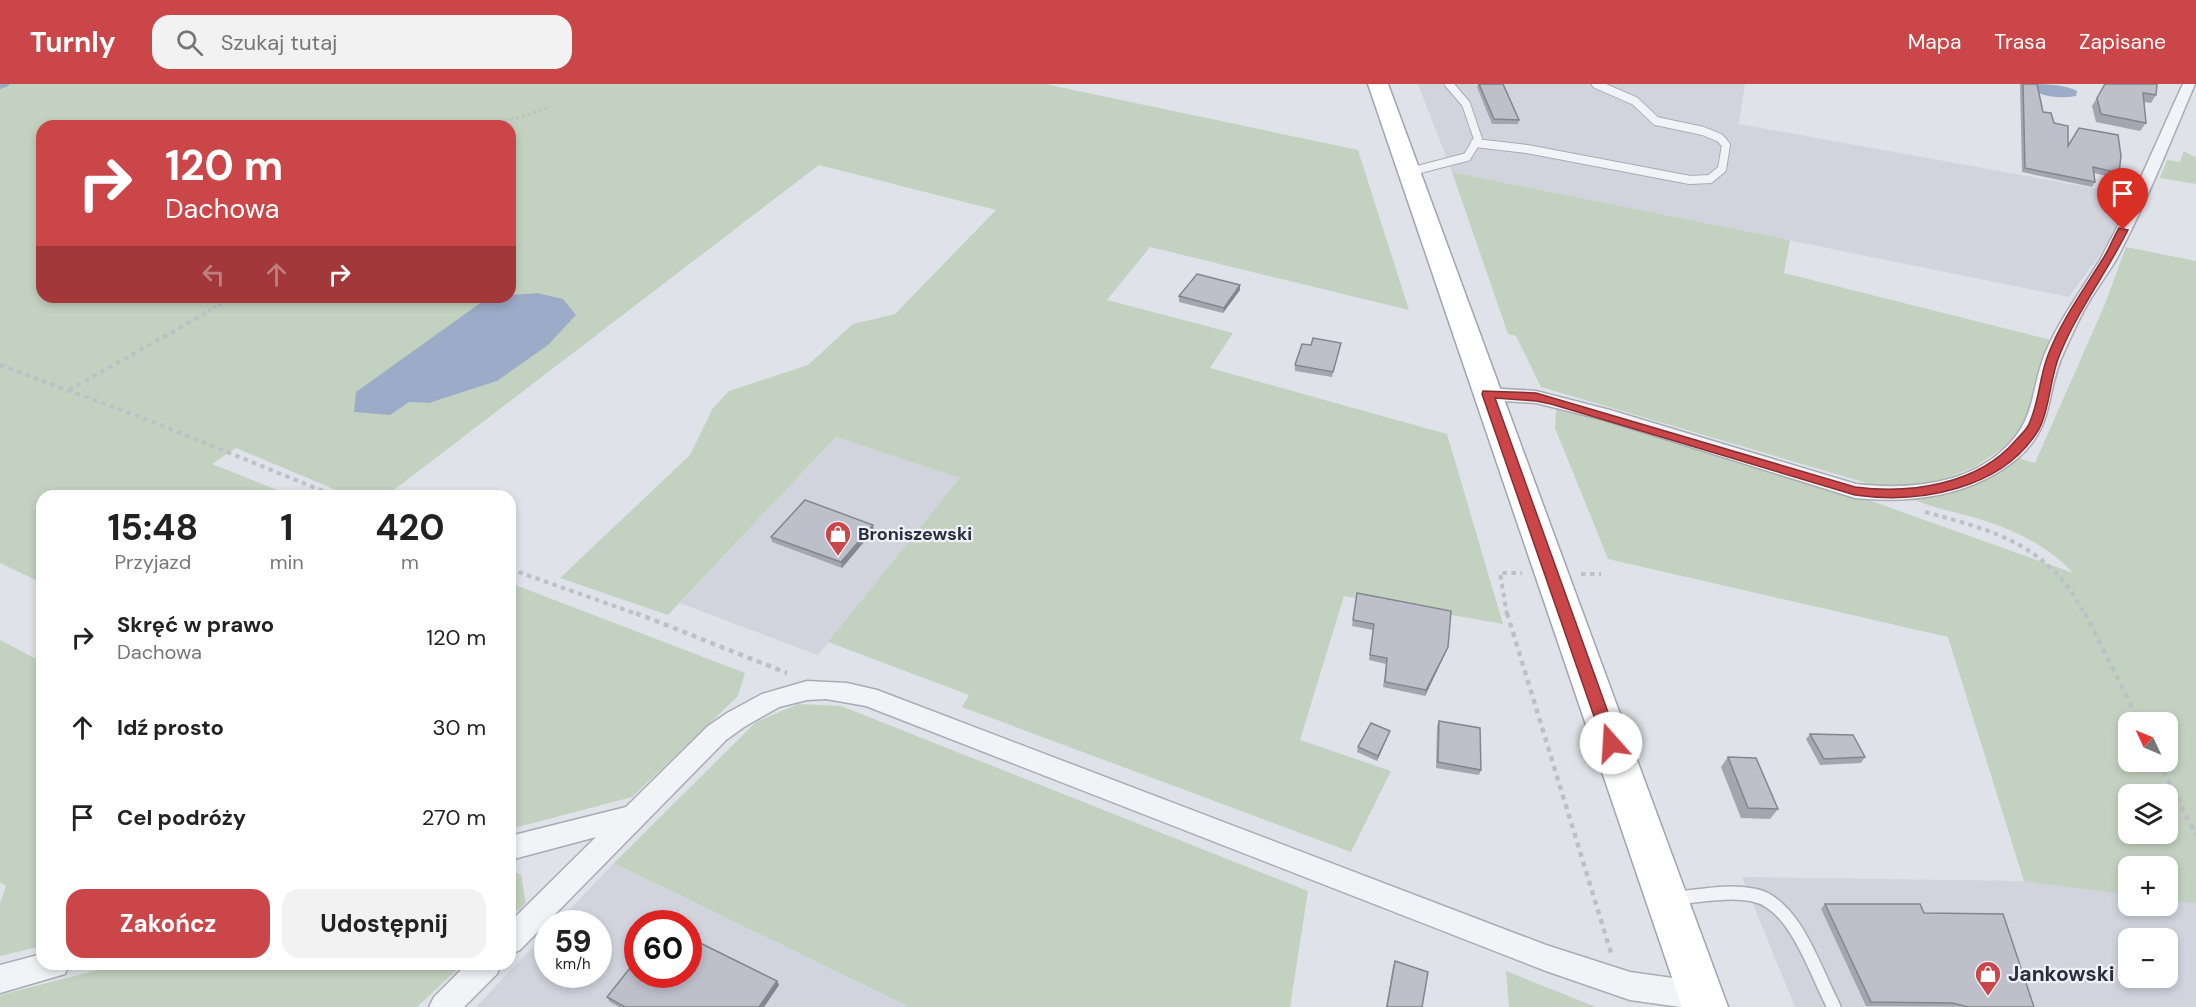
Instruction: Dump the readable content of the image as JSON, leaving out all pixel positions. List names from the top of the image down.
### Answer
{
  "places": {
    "shop": ["Broniszewski", "Jankowski"]
  },
  "north": "top left",
  "page": {
    "header": "Turnly",
    "search": "Szukaj tutaj",
    "nav": ["Mapa", "Trasa", "Zapisane"],
    "turn": ["120 m", "Dachowa"],
    "eta": [
      "15:48",
      "Przyjazd",
      "1",
      "min",
      "420",
      "m"
    ],
    "list": [
      {
        "name": "Skręć w prawo",
        "note": "Dachowa",
        "value": "120 m"
      },
      {
        "name": "Idź prosto",
        "value": "30 m"
      },
      {
        "name": "Cel podróży",
        "value": "270 m"
      }
    ],
    "map_buttons": ["+", "−"],
    "buttons": ["Zakończ", "Udostępnij"],
    "speed": "59 km/h",
    "limit": "60"
  }
}
